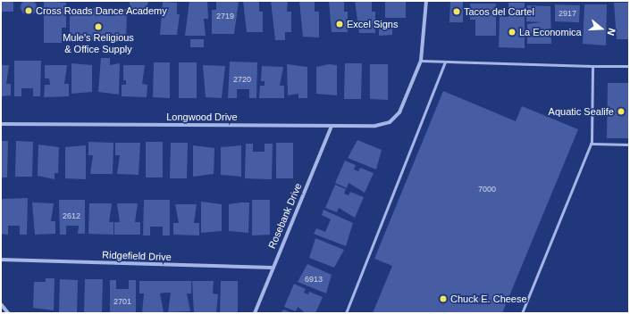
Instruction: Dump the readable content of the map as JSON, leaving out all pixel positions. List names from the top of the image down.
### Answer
{
  "streets": {
    "street": ["Longwood Drive", "Rosebank Drive", "Ridgefield Drive"]
  },
  "crossings": [
    ["Longwood Drive", "Rosebank Drive"],
    ["Rosebank Drive", "Ridgefield Drive"]
  ],
  "places": [
    "Cross Roads Dance Academy",
    "Tacos del Cartel",
    "Excel Signs",
    "Mule's Religious & Office Supply",
    "La Economica",
    "Aquatic Sealife",
    "Chuck E. Cheese"
  ],
  "house_numbers": [
    "2917",
    "2719",
    "2720",
    "7000",
    "2612",
    "6913",
    "2701"
  ],
  "north": "right"
}
